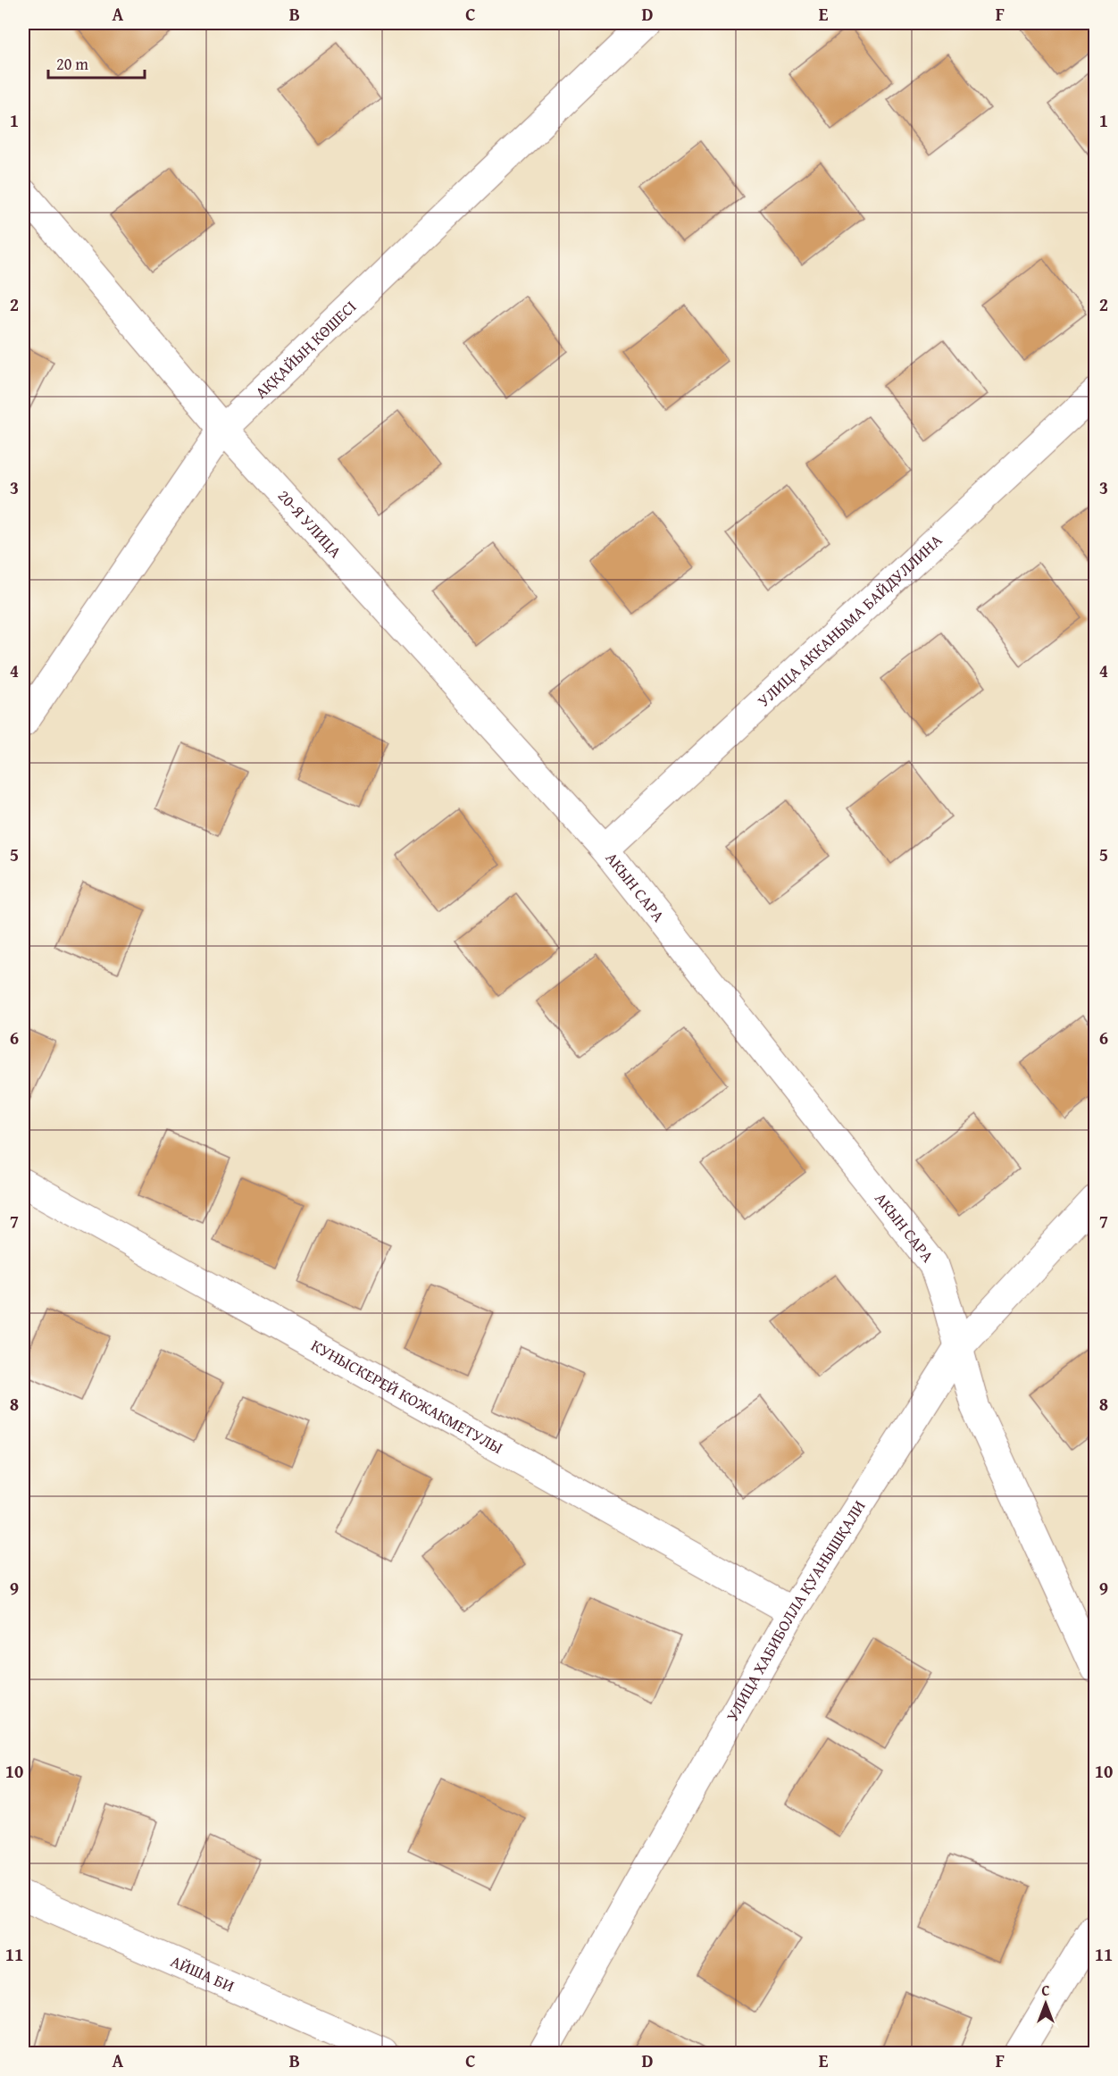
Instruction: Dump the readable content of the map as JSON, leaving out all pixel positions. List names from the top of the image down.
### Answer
{
  "streets": {
    "street": [
      "АҚҚАЙЫҢ КӨШЕСІ",
      "20-Я УЛИЦА",
      "УЛИЦА АККАНЫМА БАЙДУЛЛИНА",
      "АКЫН САРА",
      "КУНЫСКЕРЕЙ КОЖАКМЕТУЛЫ",
      "УЛИЦА ХАБИБОЛЛА ҚУАНЫШҚАЛИ",
      "АЙША БИ"
    ]
  },
  "crossings": [
    ["АҚҚАЙЫҢ КӨШЕСІ", "20-Я УЛИЦА"],
    ["20-Я УЛИЦА", "УЛИЦА АККАНЫМА БАЙДУЛЛИНА"],
    ["20-Я УЛИЦА", "АКЫН САРА"],
    ["УЛИЦА АККАНЫМА БАЙДУЛЛИНА", "АКЫН САРА"],
    ["АКЫН САРА", "УЛИЦА ХАБИБОЛЛА ҚУАНЫШҚАЛИ"],
    ["КУНЫСКЕРЕЙ КОЖАКМЕТУЛЫ", "УЛИЦА ХАБИБОЛЛА ҚУАНЫШҚАЛИ"]
  ],
  "scale_bar": "20 m",
  "north": "top",
  "grid": {
    "columns": [
      "A",
      "B",
      "C",
      "D",
      "E",
      "F"
    ],
    "rows": [
      "1",
      "2",
      "3",
      "4",
      "5",
      "6",
      "7",
      "8",
      "9",
      "10",
      "11"
    ]
  }
}
